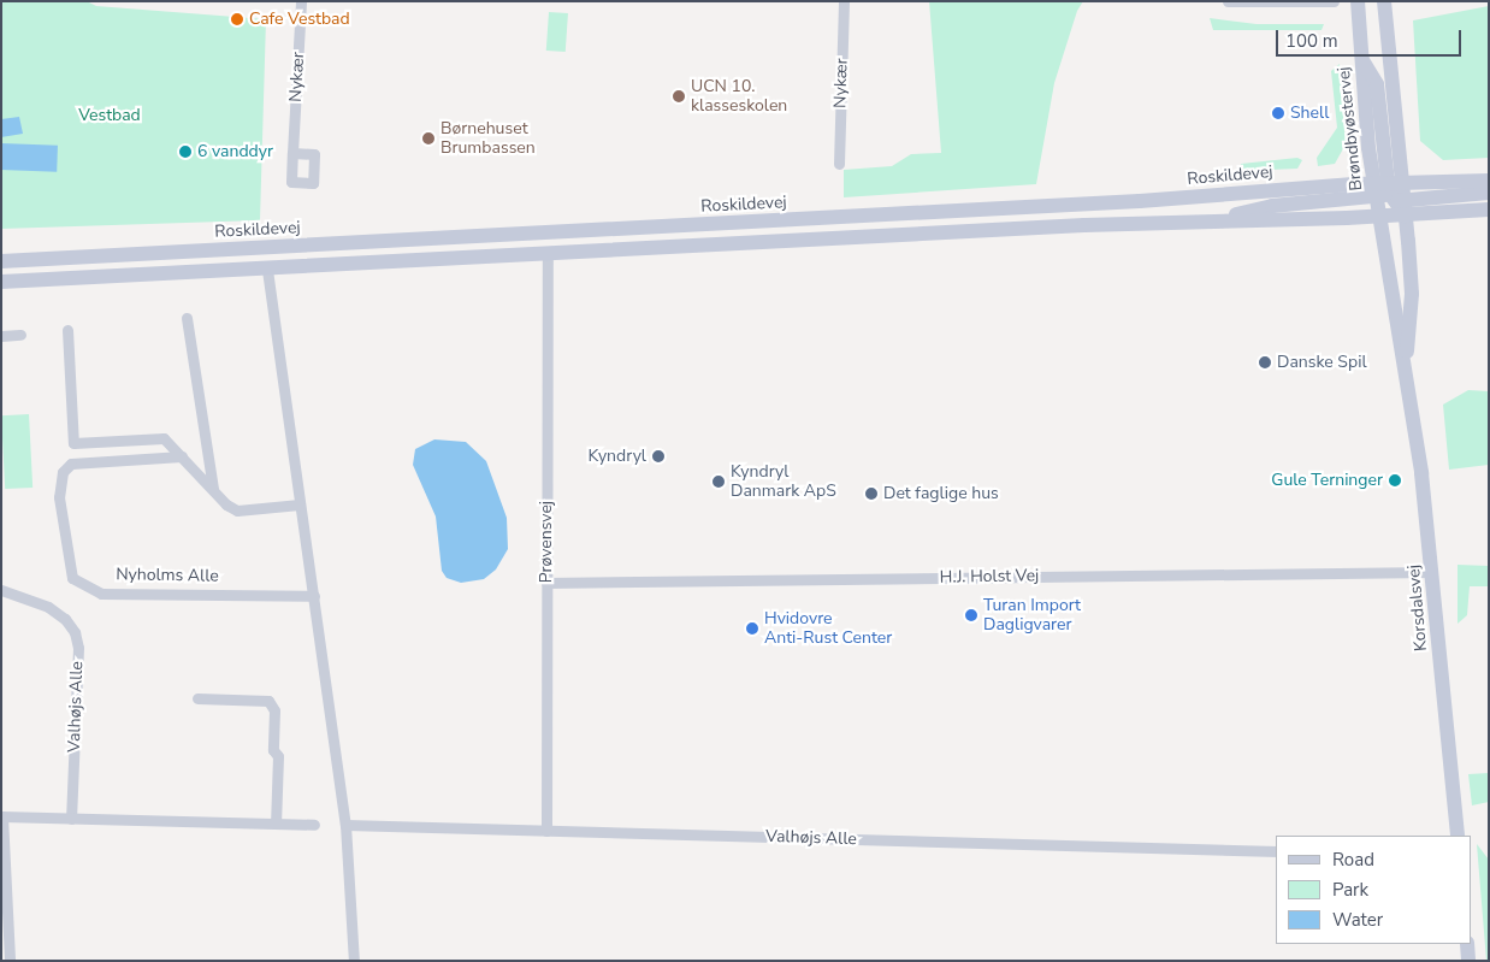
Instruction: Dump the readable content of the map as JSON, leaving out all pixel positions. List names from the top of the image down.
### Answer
{
  "streets": {
    "main road": ["Brøndbyøstervej", "Roskildevej", "Korsdalsvej"],
    "street": [
      "Nykær",
      "Prøvensvej",
      "Nyholms Alle",
      "H.J. Holst Vej",
      "Valhøjs Alle"
    ]
  },
  "crossings": [
    ["Brøndbyøstervej", "Roskildevej"],
    ["Brøndbyøstervej", "Korsdalsvej"],
    ["Roskildevej", "Prøvensvej"],
    ["Roskildevej", "Korsdalsvej"],
    ["Prøvensvej", "H.J. Holst Vej"],
    ["Prøvensvej", "Valhøjs Alle"],
    ["H.J. Holst Vej", "Korsdalsvej"]
  ],
  "parks": ["Vestbad"],
  "places": [
    "Cafe Vestbad",
    "UCN 10. klasseskolen",
    "Shell",
    "Børnehuset Brumbassen",
    "6 vanddyr",
    "Danske Spil",
    "Kyndryl",
    "Gule Terninger",
    "Kyndryl Danmark ApS",
    "Det faglige hus",
    "Turan Import Dagligvarer",
    "Hvidovre Anti-Rust Center"
  ],
  "legend": ["Road", "Park", "Water"],
  "scale_bar": "100 m"
}
